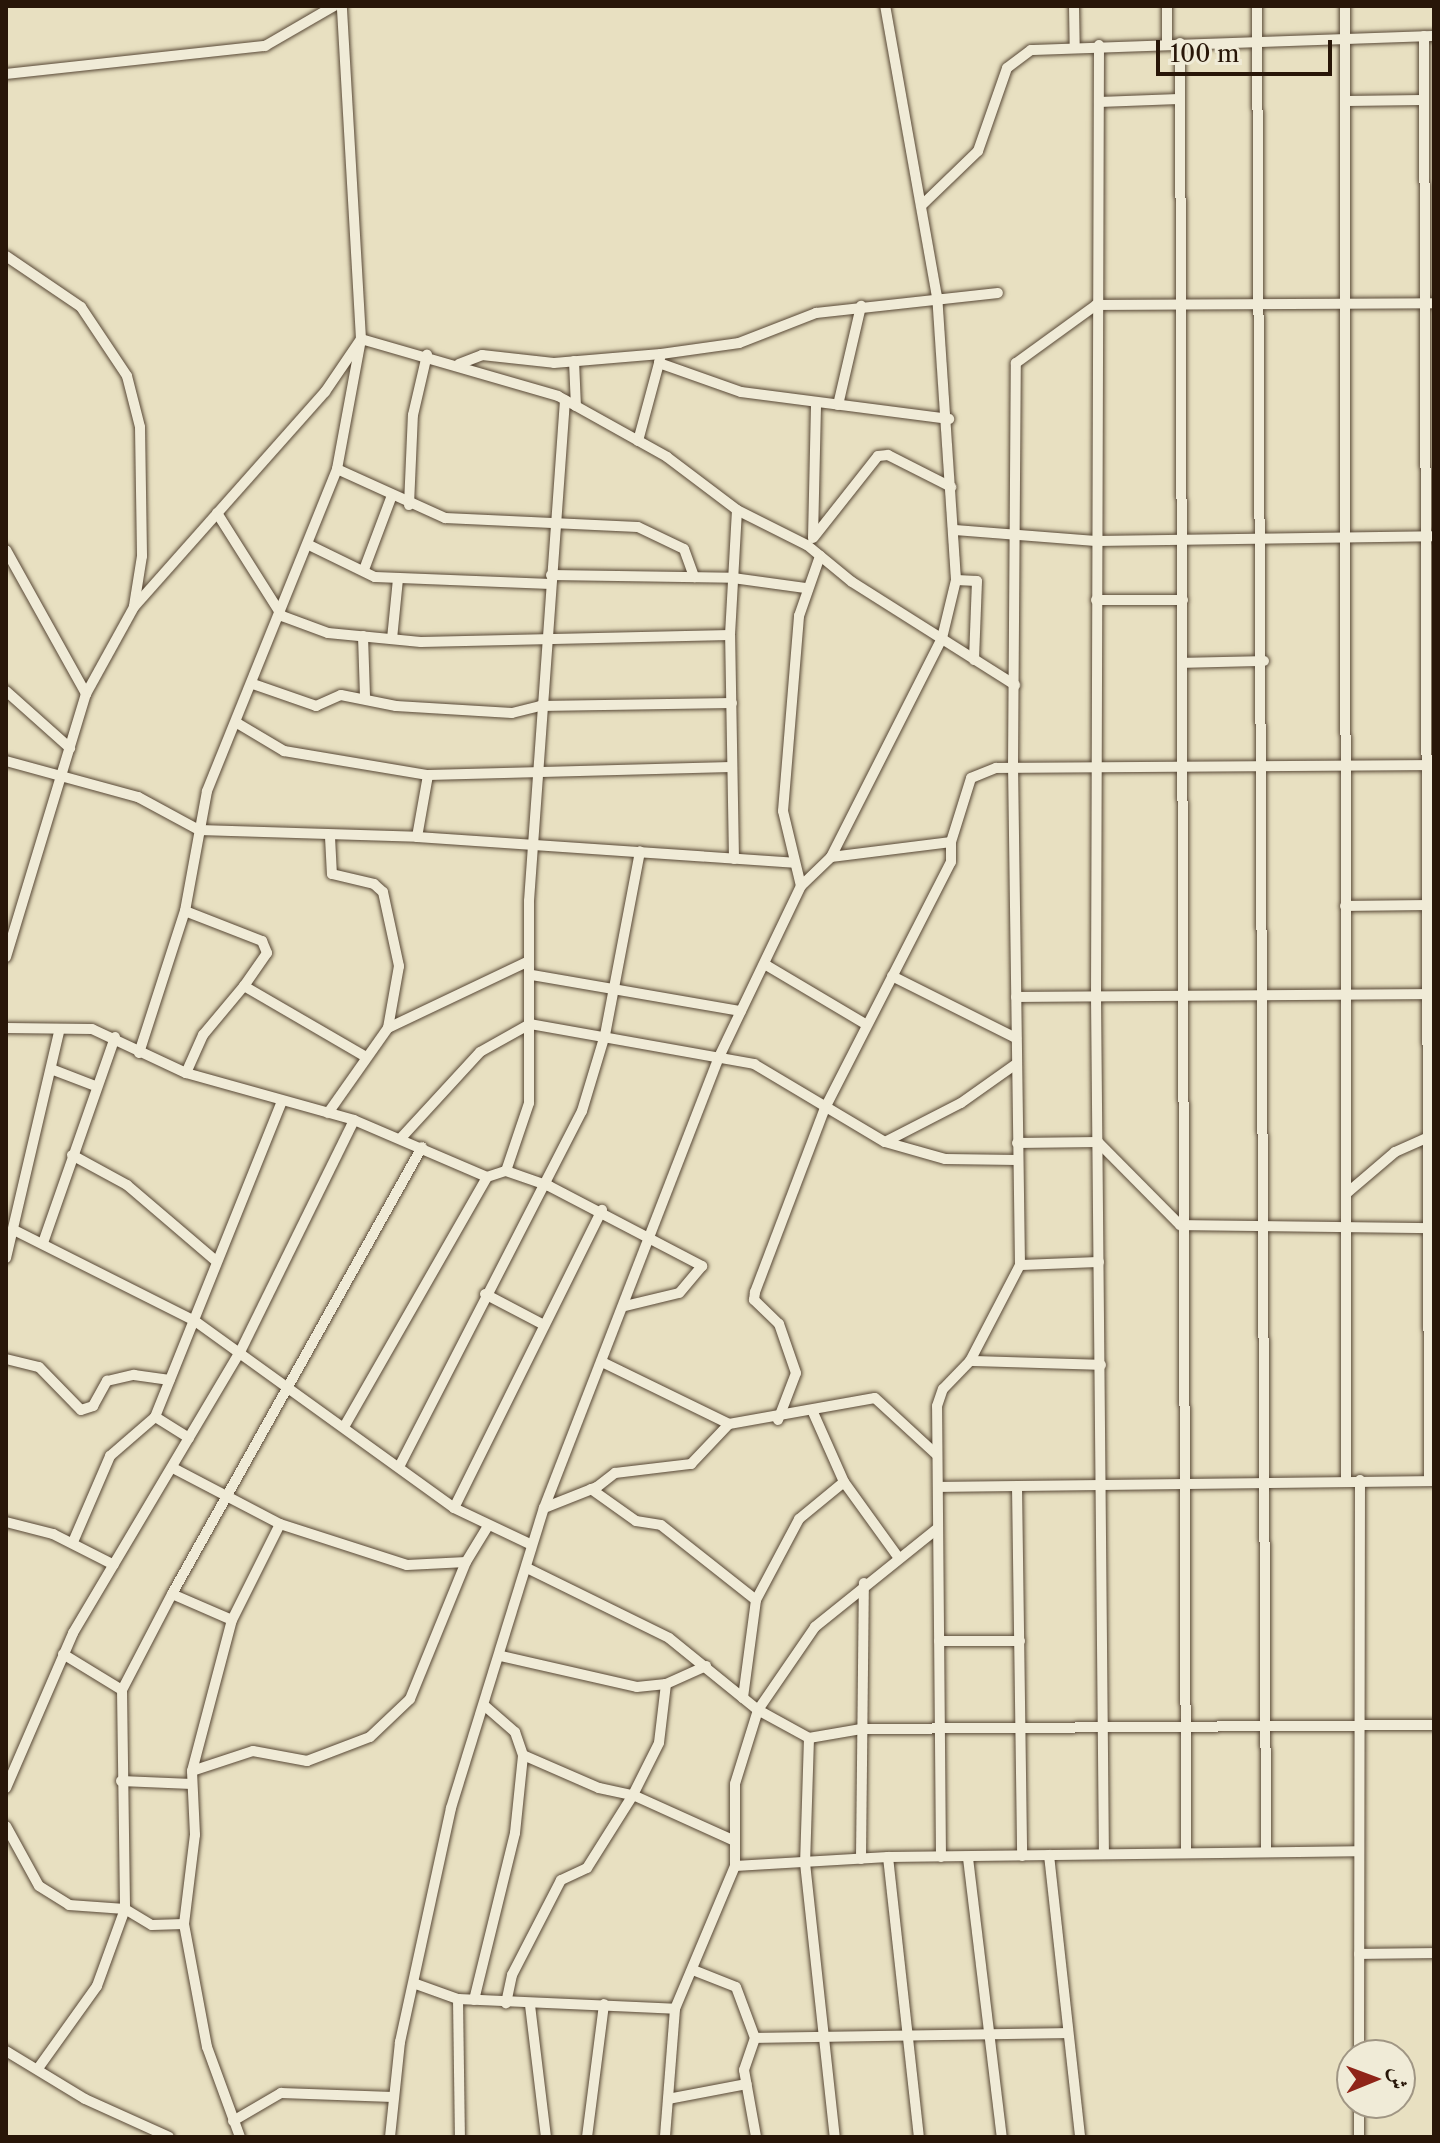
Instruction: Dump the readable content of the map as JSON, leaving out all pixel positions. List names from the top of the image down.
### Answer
{
  "scale_bar": "100 m",
  "north": "right"
}
